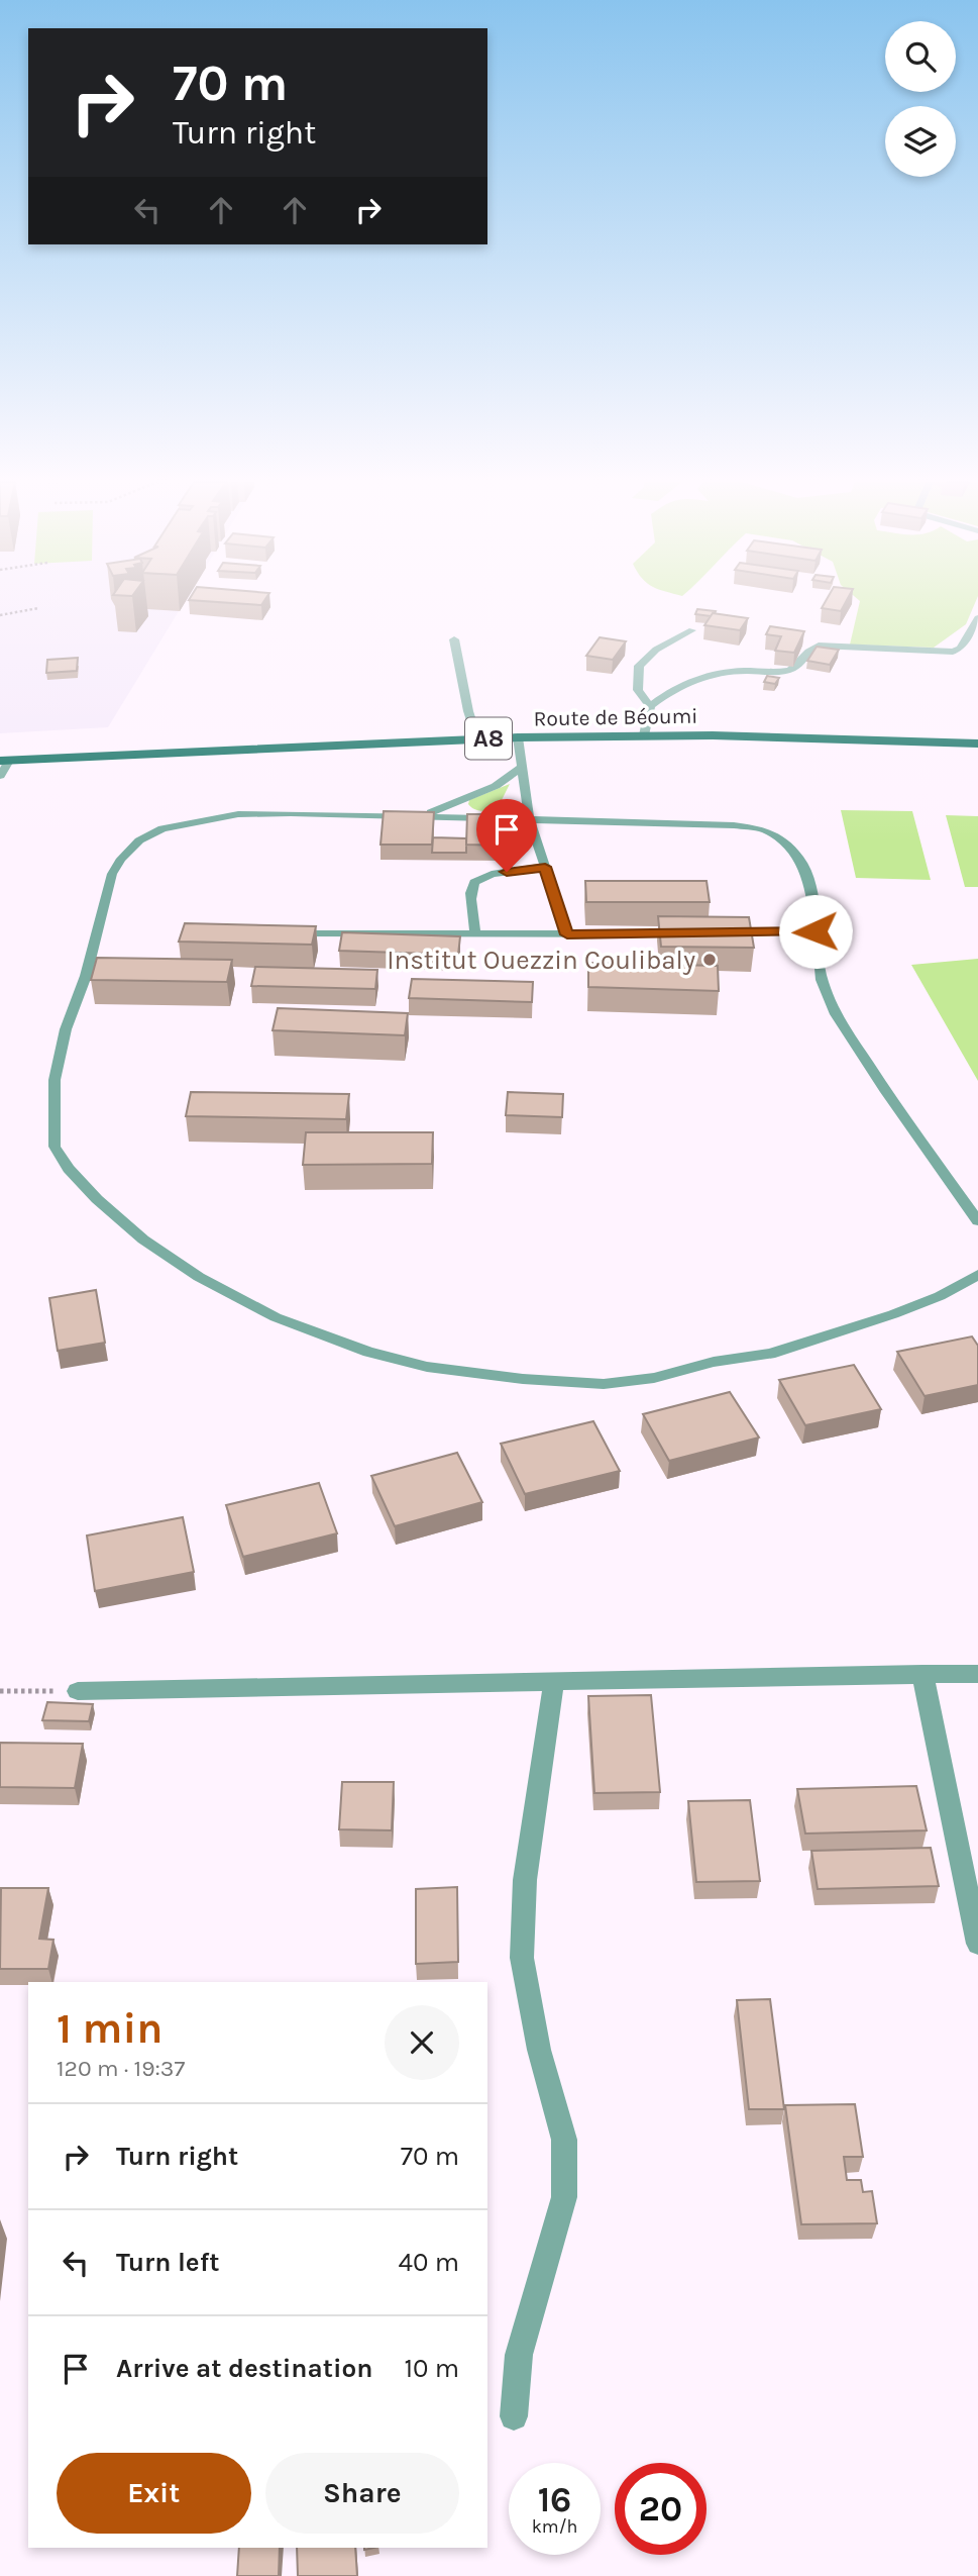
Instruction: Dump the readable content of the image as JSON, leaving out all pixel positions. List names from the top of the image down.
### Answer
{
  "streets": {
    "main road": ["Route de Béoumi", "A8"]
  },
  "places": ["Institut Ouezzin Coulibaly"],
  "page": {
    "turn": ["70 m", "Turn right"],
    "heading": ["1 min", "120 m · 19:37"],
    "list": [
      {
        "name": "Turn right",
        "value": "70 m"
      },
      {
        "name": "Turn left",
        "value": "40 m"
      },
      {
        "name": "Arrive at destination",
        "value": "10 m"
      }
    ],
    "buttons": ["Exit", "Share"],
    "speed": "16 km/h",
    "limit": "20"
  }
}
